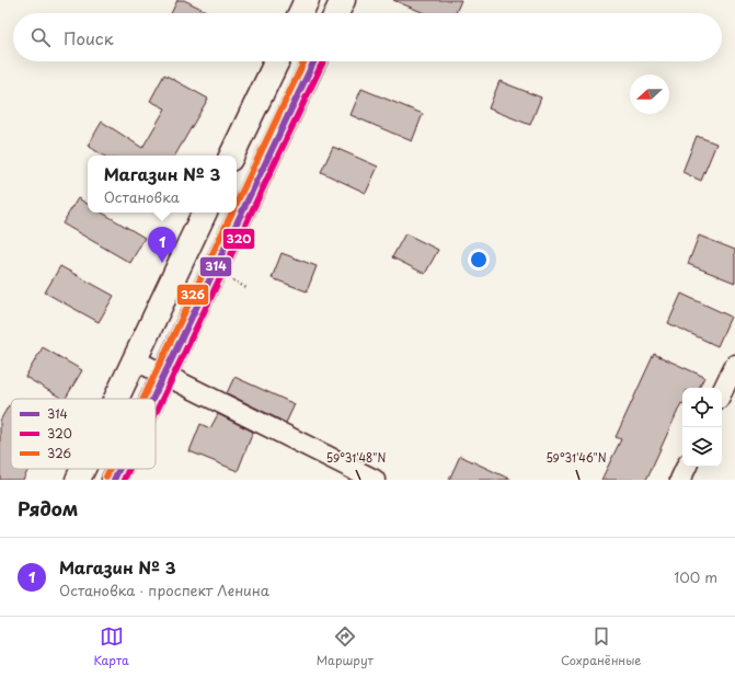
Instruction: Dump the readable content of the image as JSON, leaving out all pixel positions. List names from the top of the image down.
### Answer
{
  "lines": ["transit line 314", "transit line 320", "transit line 326"],
  "legend": ["314", "320", "326"],
  "north": "left",
  "page": {
    "search": "Поиск",
    "popup": ["Магазин № 3", "Остановка"],
    "pins": "1",
    "heading": "Рядом",
    "list": [
      {
        "mark": "1",
        "name": "Магазин № 3",
        "note": "Остановка · проспект Ленина",
        "value": "100 m"
      }
    ],
    "nav": ["Карта", "Маршрут", "Сохранённые"]
  },
  "coordinates": ["59°31'48\"N", "59°31'46\"N"]
}
